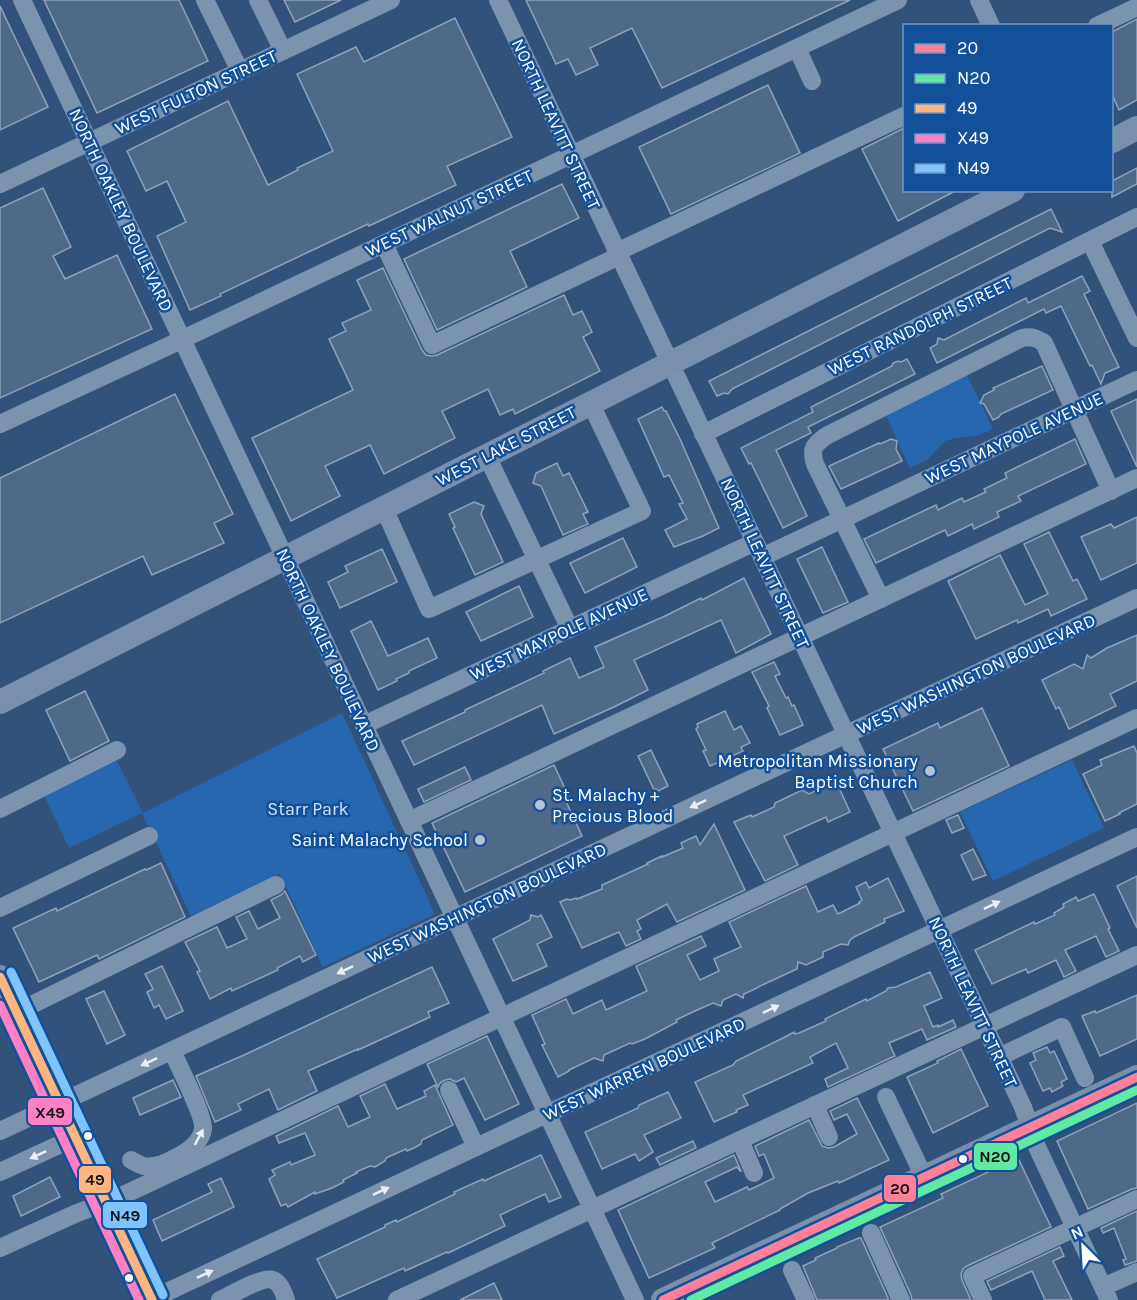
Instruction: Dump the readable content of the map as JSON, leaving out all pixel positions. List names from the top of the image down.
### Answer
{
  "streets": {
    "main road": ["WEST LAKE STREET"],
    "street": [
      "WEST FULTON STREET",
      "NORTH LEAVITT STREET",
      "NORTH OAKLEY BOULEVARD",
      "WEST WALNUT STREET",
      "WEST RANDOLPH STREET",
      "WEST MAYPOLE AVENUE",
      "WEST WASHINGTON BOULEVARD",
      "WEST WARREN BOULEVARD"
    ]
  },
  "crossings": [
    ["WEST FULTON STREET", "NORTH OAKLEY BOULEVARD"],
    ["NORTH LEAVITT STREET", "WEST WALNUT STREET"],
    ["NORTH LEAVITT STREET", "WEST RANDOLPH STREET"],
    ["NORTH LEAVITT STREET", "WEST MAYPOLE AVENUE"],
    ["NORTH LEAVITT STREET", "WEST LAKE STREET"],
    ["NORTH LEAVITT STREET", "WEST WASHINGTON BOULEVARD"],
    ["NORTH LEAVITT STREET", "WEST WARREN BOULEVARD"],
    ["NORTH OAKLEY BOULEVARD", "WEST WALNUT STREET"],
    ["NORTH OAKLEY BOULEVARD", "WEST MAYPOLE AVENUE"],
    ["NORTH OAKLEY BOULEVARD", "WEST LAKE STREET"],
    ["NORTH OAKLEY BOULEVARD", "WEST WASHINGTON BOULEVARD"],
    ["NORTH OAKLEY BOULEVARD", "WEST WARREN BOULEVARD"]
  ],
  "parks": ["Starr Park"],
  "places": ["Metropolitan Missionary Baptist Church", "St. Malachy + Precious Blood", "Saint Malachy School"],
  "lines": [
    "transit line N49",
    "transit line 49",
    "transit line X49",
    "transit line 20",
    "transit line N20"
  ],
  "legend": [
    "20",
    "N20",
    "49",
    "X49",
    "N49"
  ],
  "north": "top left"
}
